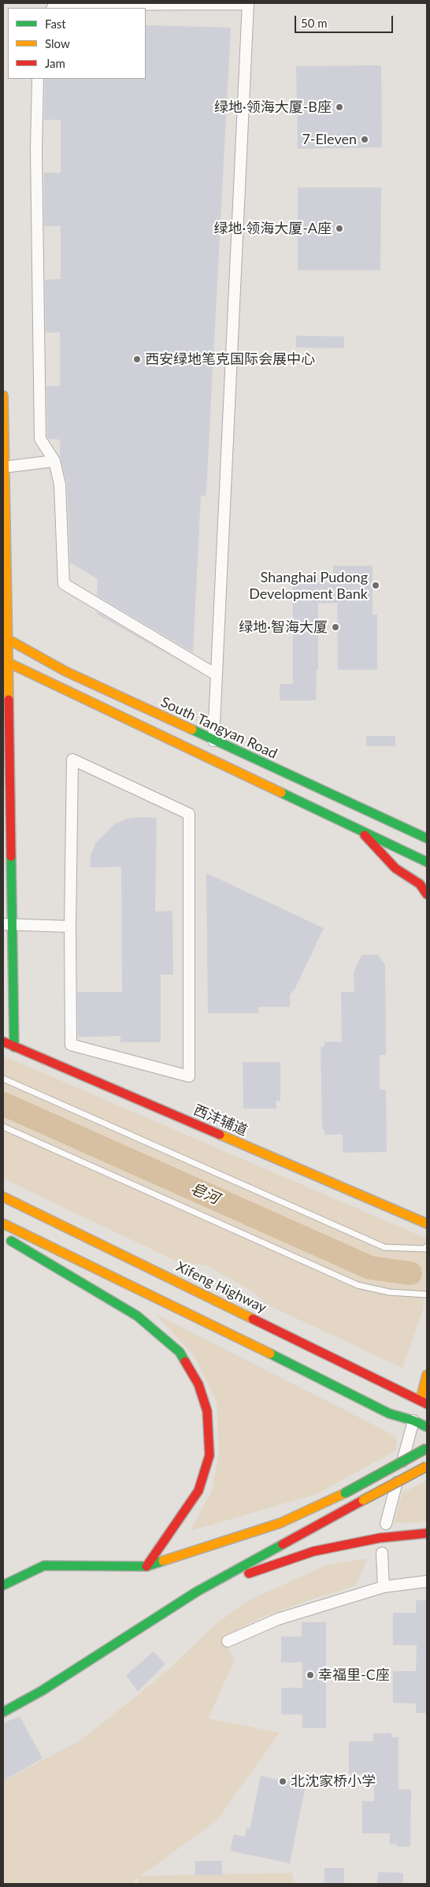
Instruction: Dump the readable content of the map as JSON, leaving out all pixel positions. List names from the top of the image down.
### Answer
{
  "streets": {
    "main road": ["South Tangyan Road", "西沣辅道", "Xifeng Highway"]
  },
  "water": ["皂河"],
  "places": [
    "绿地·领海大厦-B座",
    "7-Eleven",
    "绿地·领海大厦-A座",
    "西安绿地笔克国际会展中心",
    "Shanghai Pudong Development Bank",
    "绿地·智海大厦",
    "幸福里-C座",
    "北沈家桥小学"
  ],
  "legend": ["Fast", "Slow", "Jam"],
  "scale_bar": "50 m"
}
